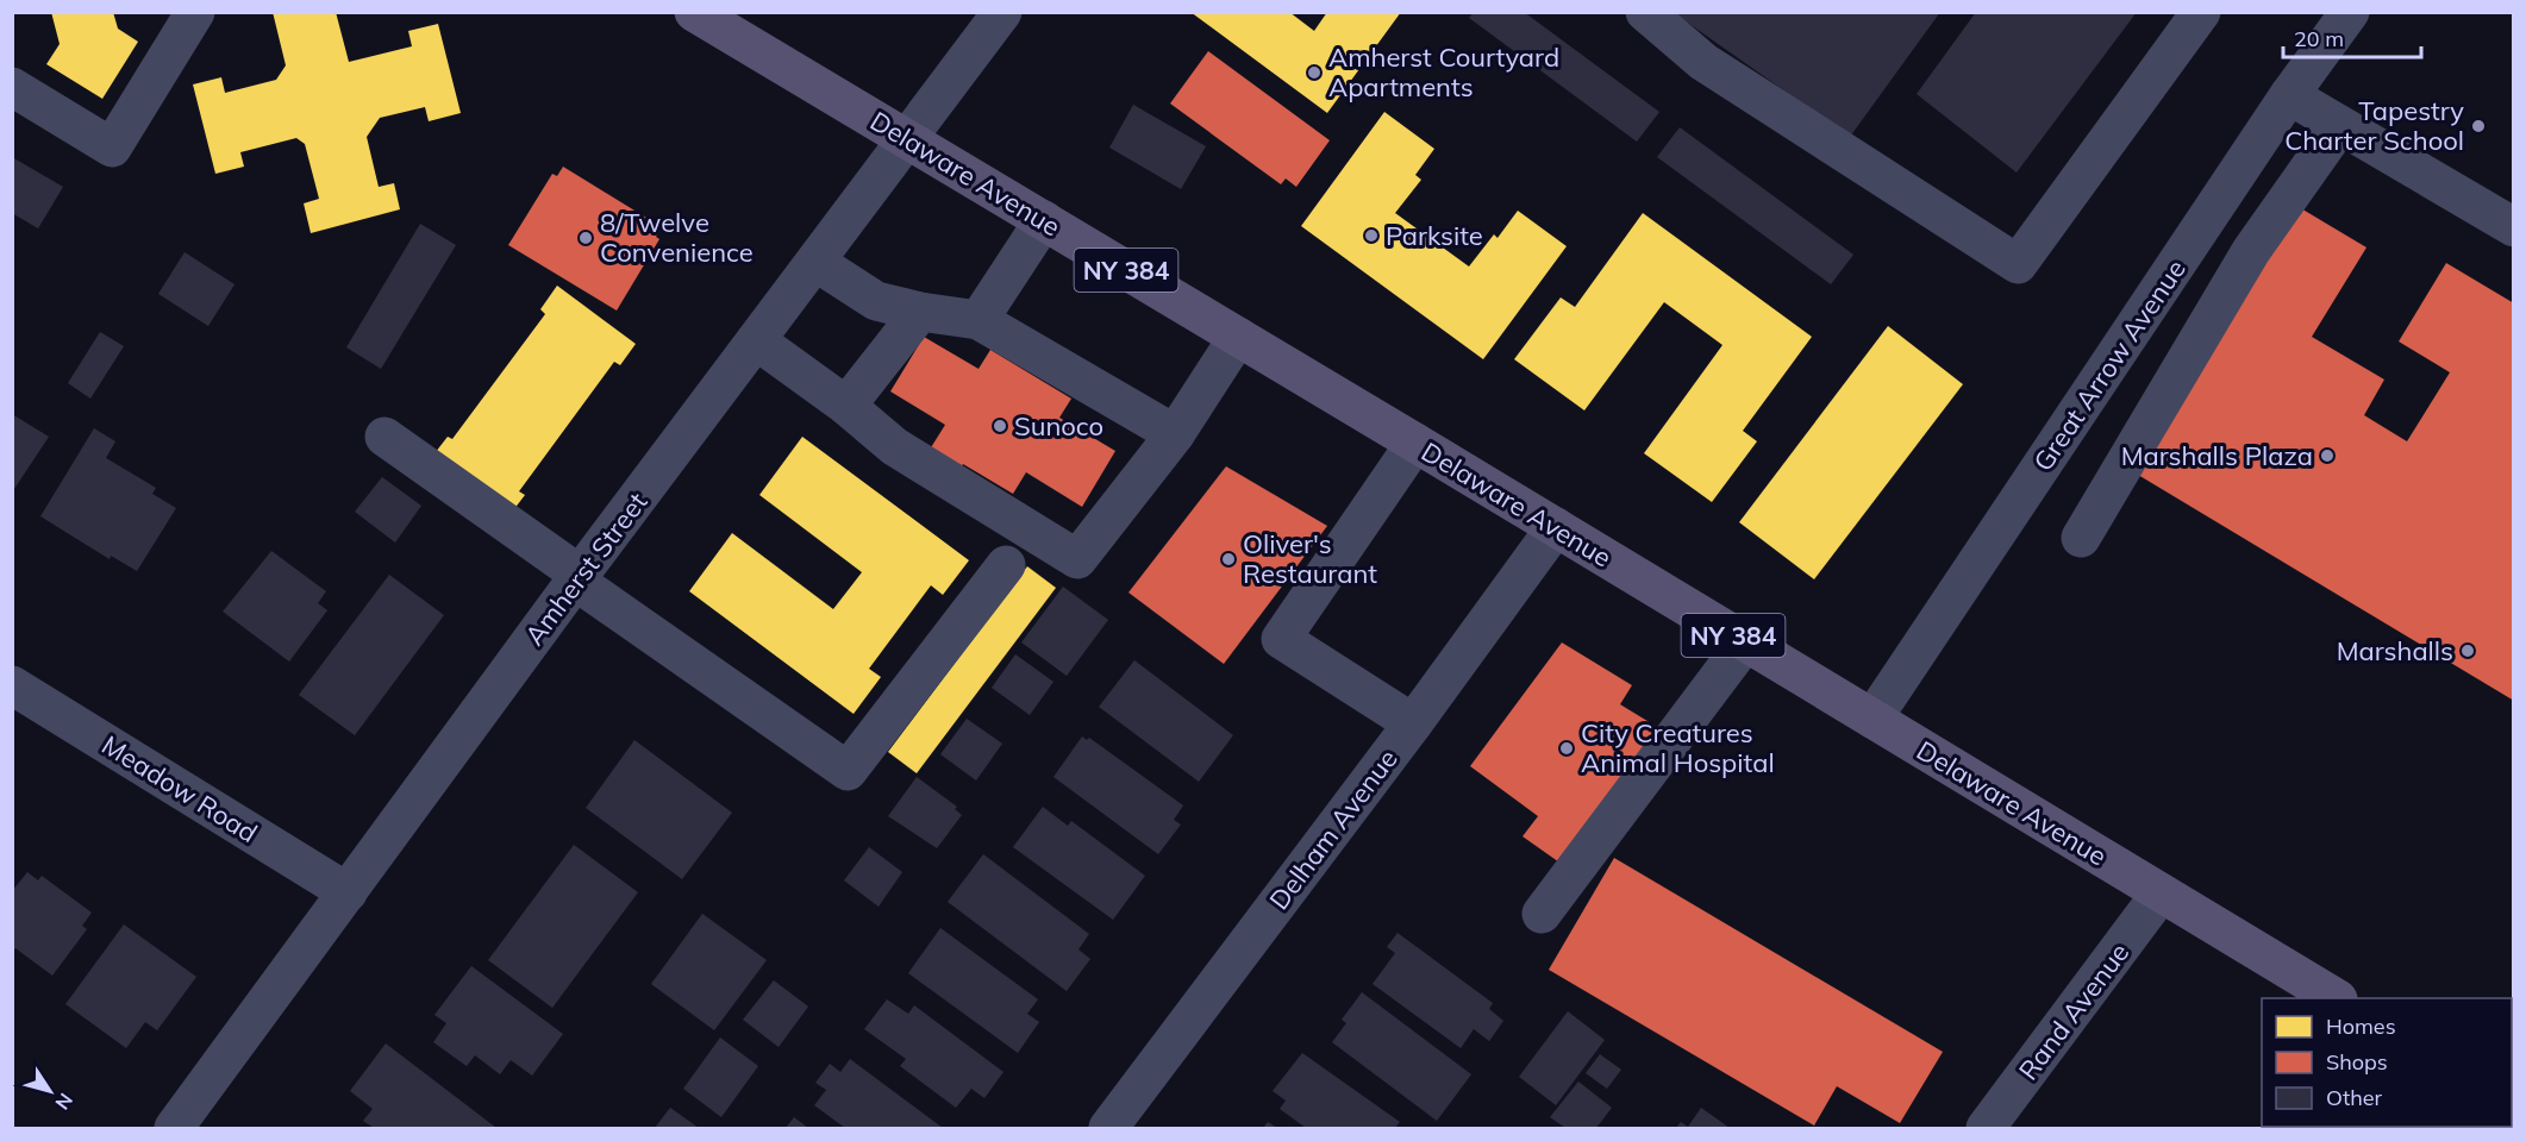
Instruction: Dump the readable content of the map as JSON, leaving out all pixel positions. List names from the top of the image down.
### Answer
{
  "streets": {
    "main road": ["Delaware Avenue", "NY 384"],
    "street": [
      "Great Arrow Avenue",
      "Amherst Street",
      "Meadow Road",
      "Delham Avenue",
      "Rand Avenue"
    ]
  },
  "crossings": [
    ["Delaware Avenue", "Great Arrow Avenue"],
    ["Delaware Avenue", "Amherst Street"],
    ["Delaware Avenue", "Delham Avenue"],
    ["Delaware Avenue", "Rand Avenue"],
    ["Amherst Street", "Meadow Road"]
  ],
  "places": [
    "Amherst Courtyard Apartments",
    "Tapestry Charter School",
    "Parksite",
    "8/Twelve Convenience",
    "Sunoco",
    "Marshalls Plaza",
    "Oliver's Restaurant",
    "Marshalls",
    "City Creatures Animal Hospital"
  ],
  "legend": ["Homes", "Shops", "Other"],
  "scale_bar": "20 m",
  "north": "bottom right"
}
